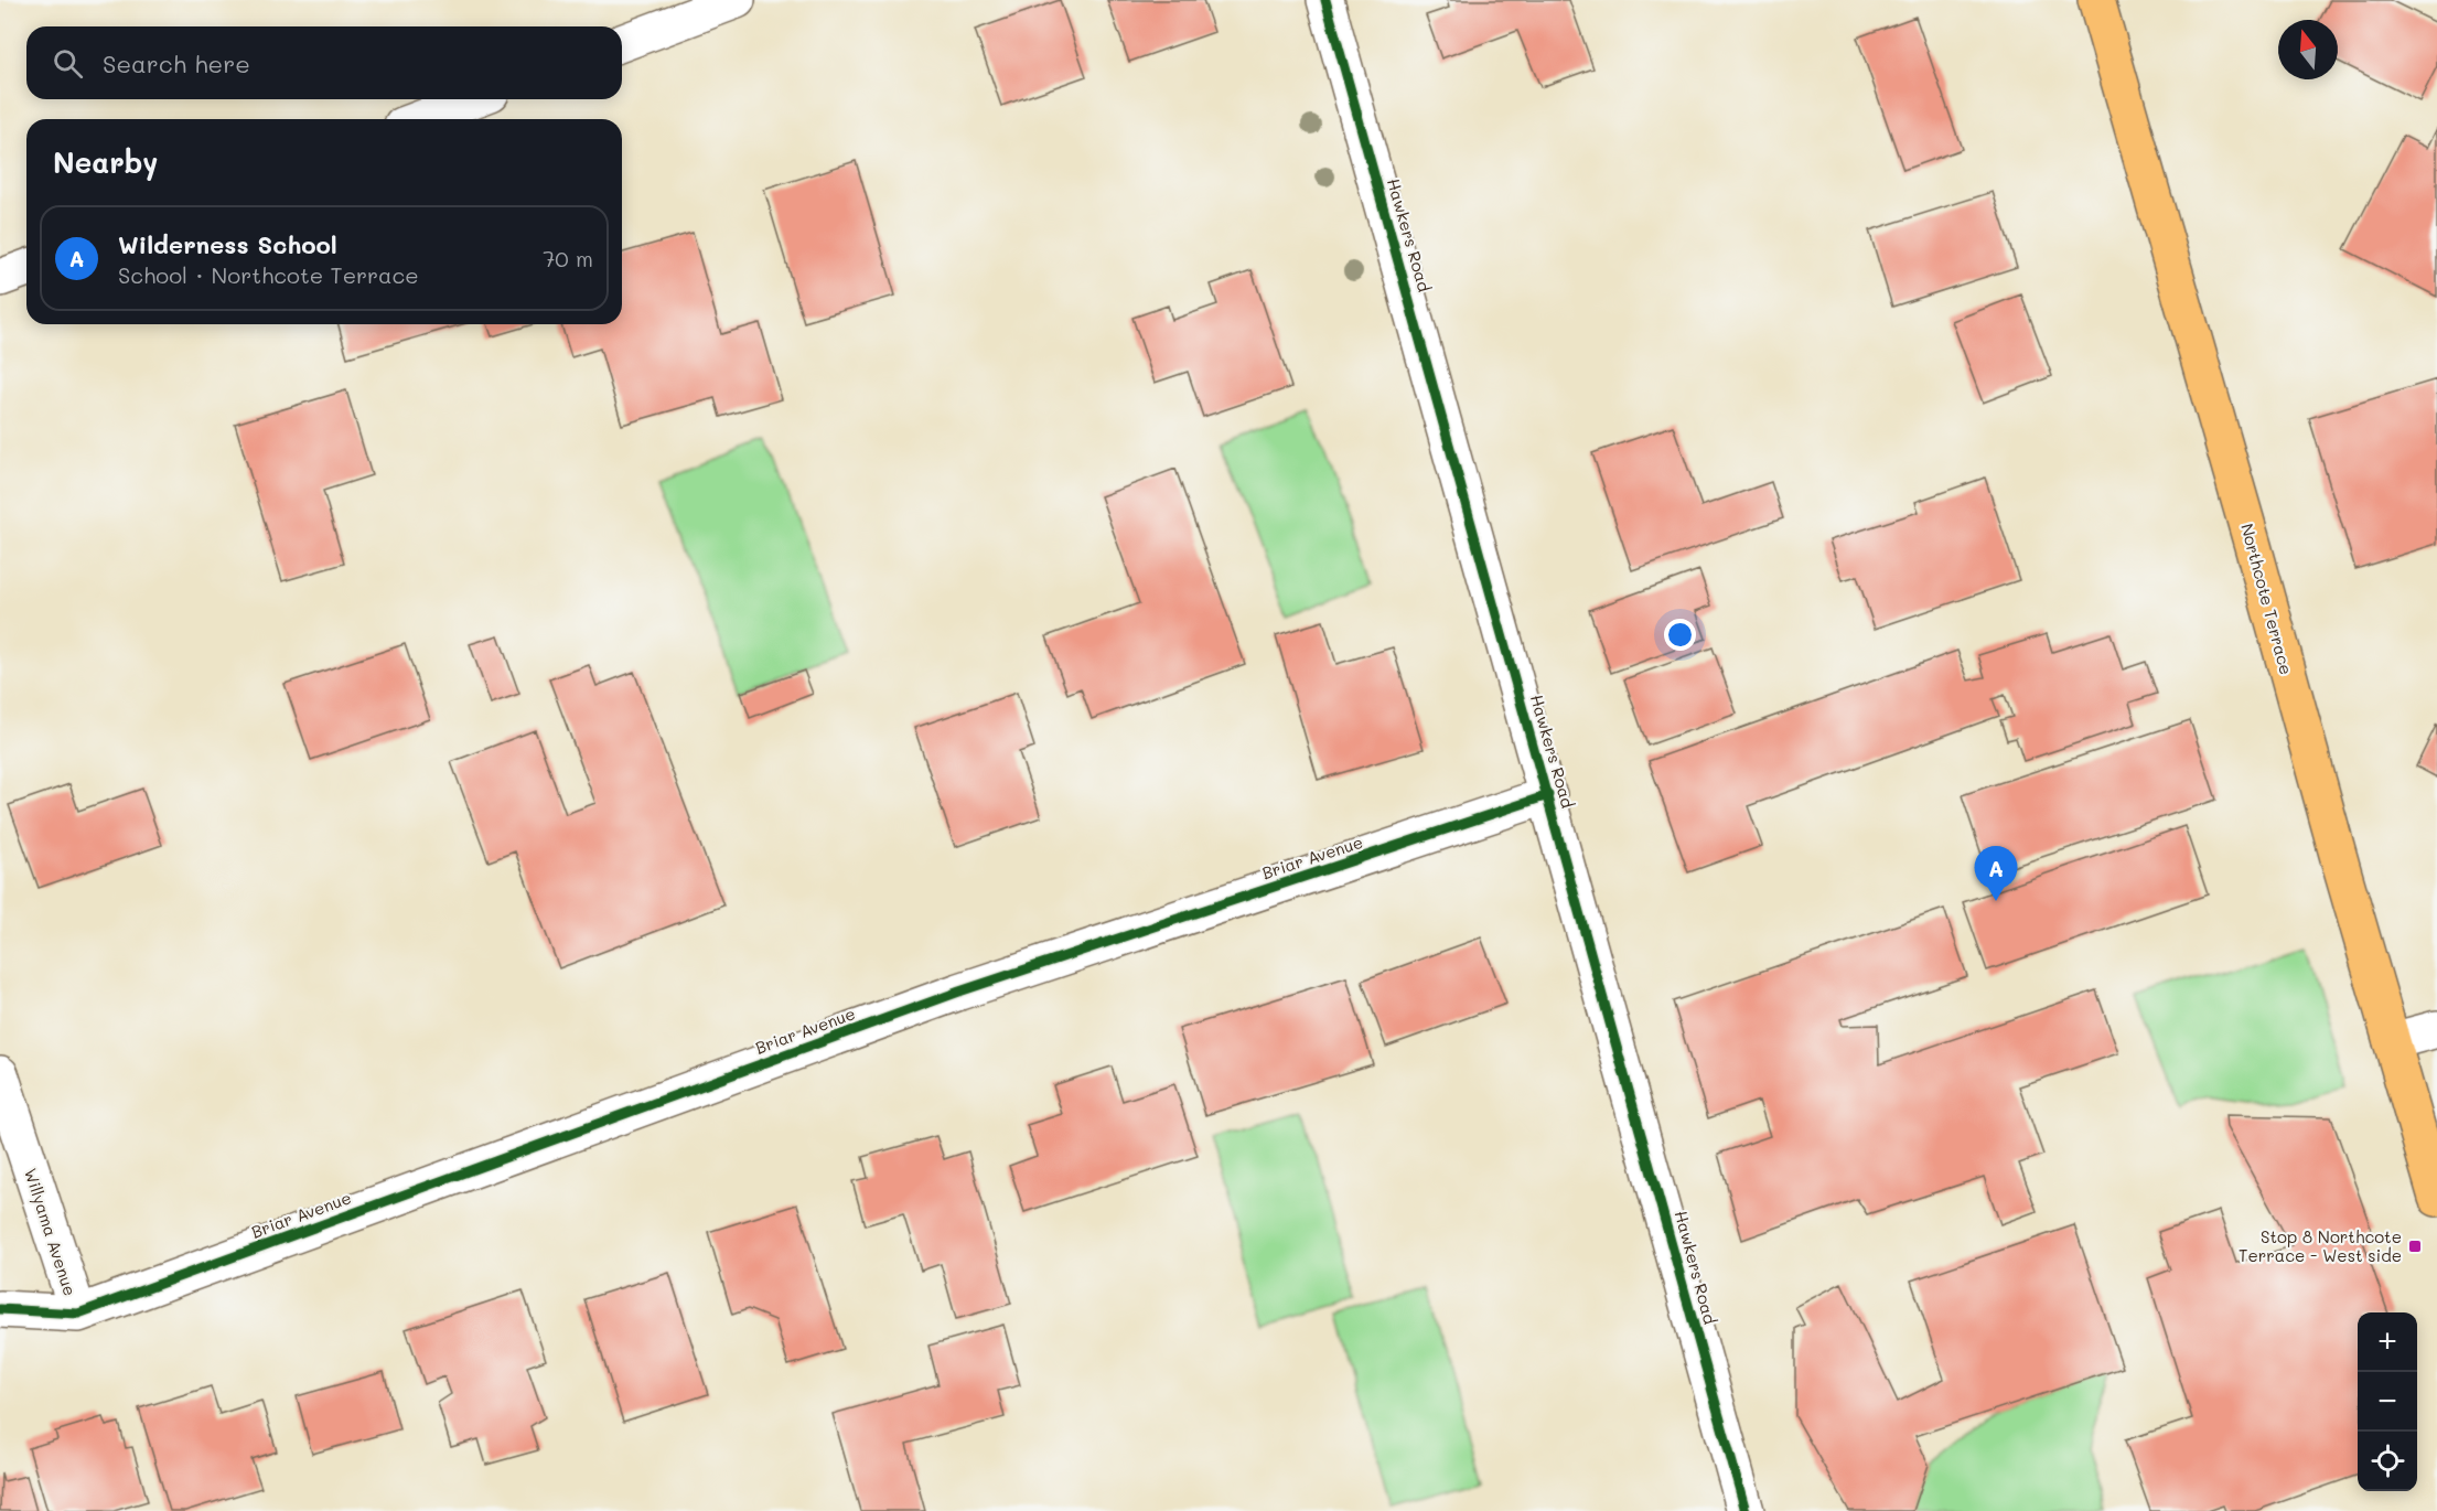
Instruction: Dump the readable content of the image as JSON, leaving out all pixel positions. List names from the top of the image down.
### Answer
{
  "streets": {
    "highway": ["Northcote Terrace"],
    "street": ["Hawkers Road", "Briar Avenue", "Willyama Avenue"]
  },
  "crossings": [
    ["Hawkers Road", "Briar Avenue"],
    ["Briar Avenue", "Willyama Avenue"]
  ],
  "places": {
    "transit": ["Stop 8 Northcote Terrace - West side"]
  },
  "north": "top",
  "page": {
    "search": "Search here",
    "heading": "Nearby",
    "list": [
      {
        "mark": "A",
        "name": "Wilderness School",
        "note": "School · Northcote Terrace",
        "value": "70 m"
      }
    ],
    "pins": "A",
    "map_buttons": ["+", "−"]
  }
}
